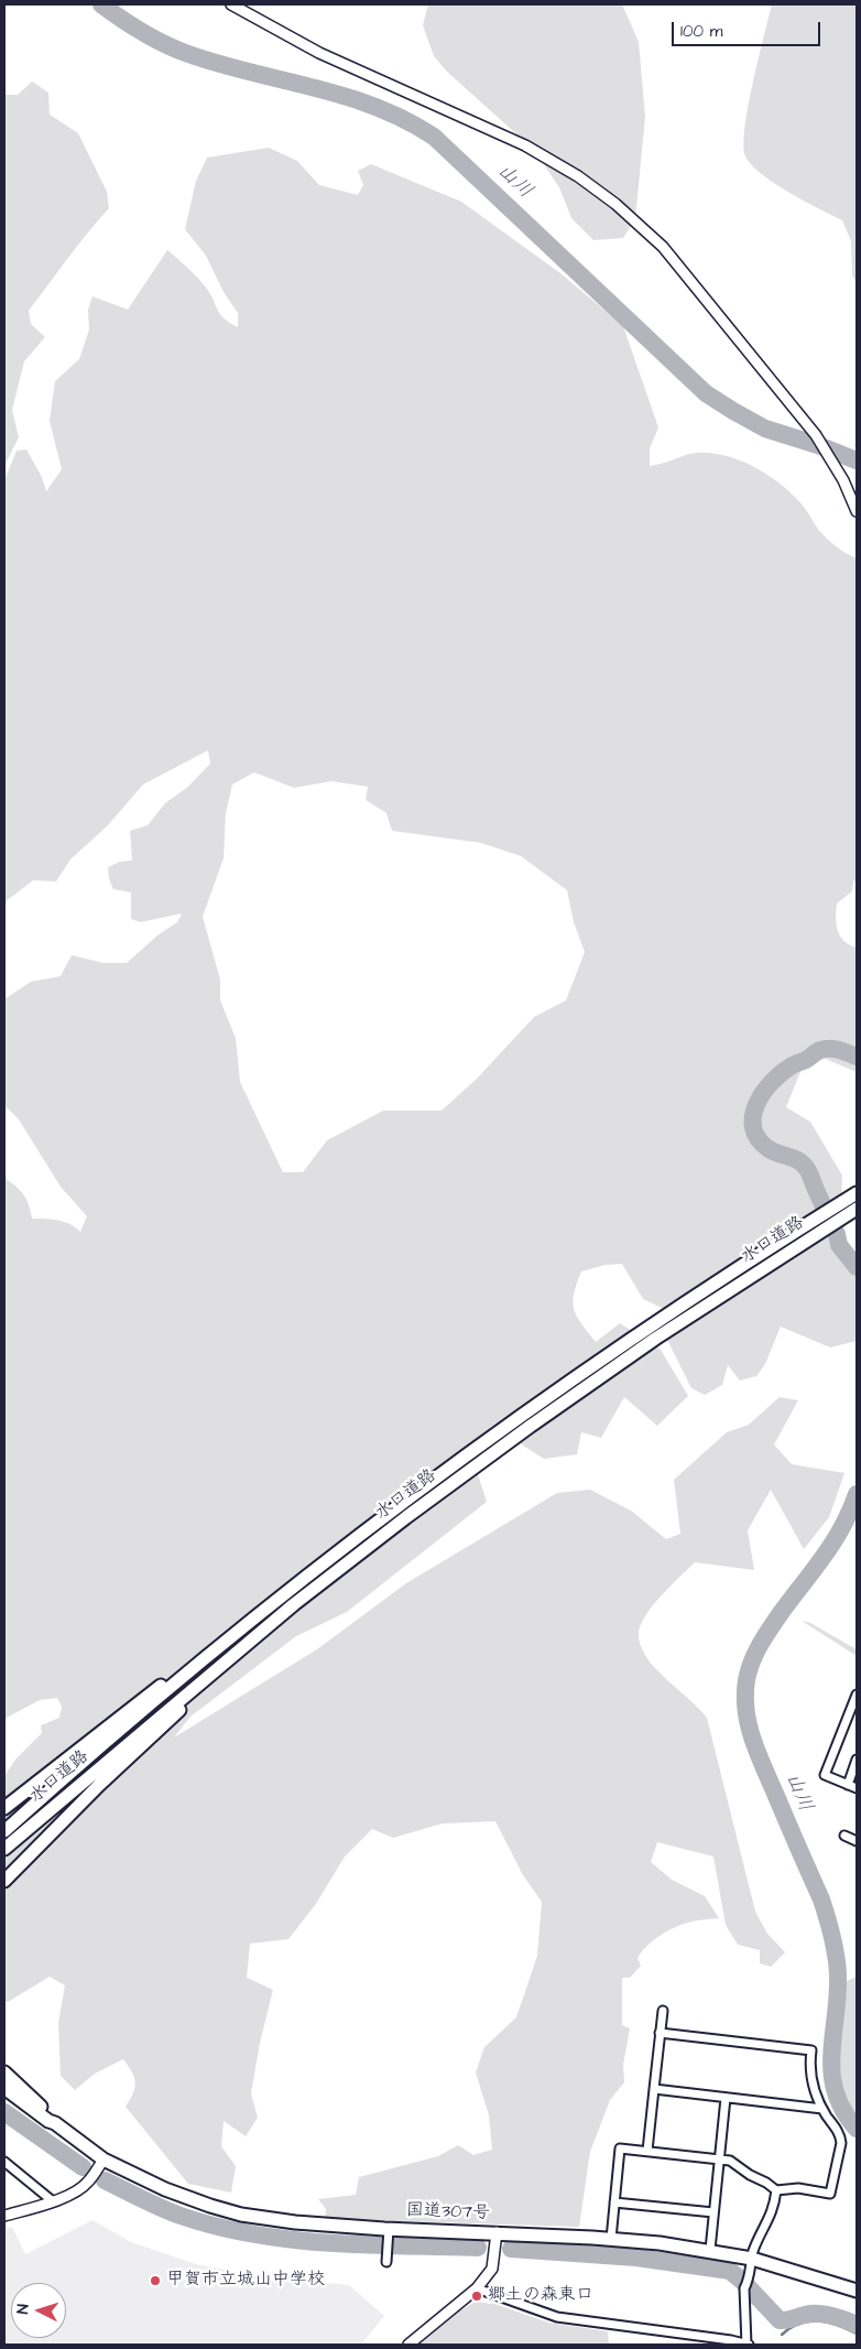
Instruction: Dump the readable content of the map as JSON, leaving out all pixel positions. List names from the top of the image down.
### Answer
{
  "streets": {
    "highway": ["水口道路", "国道307号"]
  },
  "water": ["山川"],
  "places": ["甲賀市立城山中学校", "郷土の森東口"],
  "scale_bar": "100 m",
  "north": "left"
}
